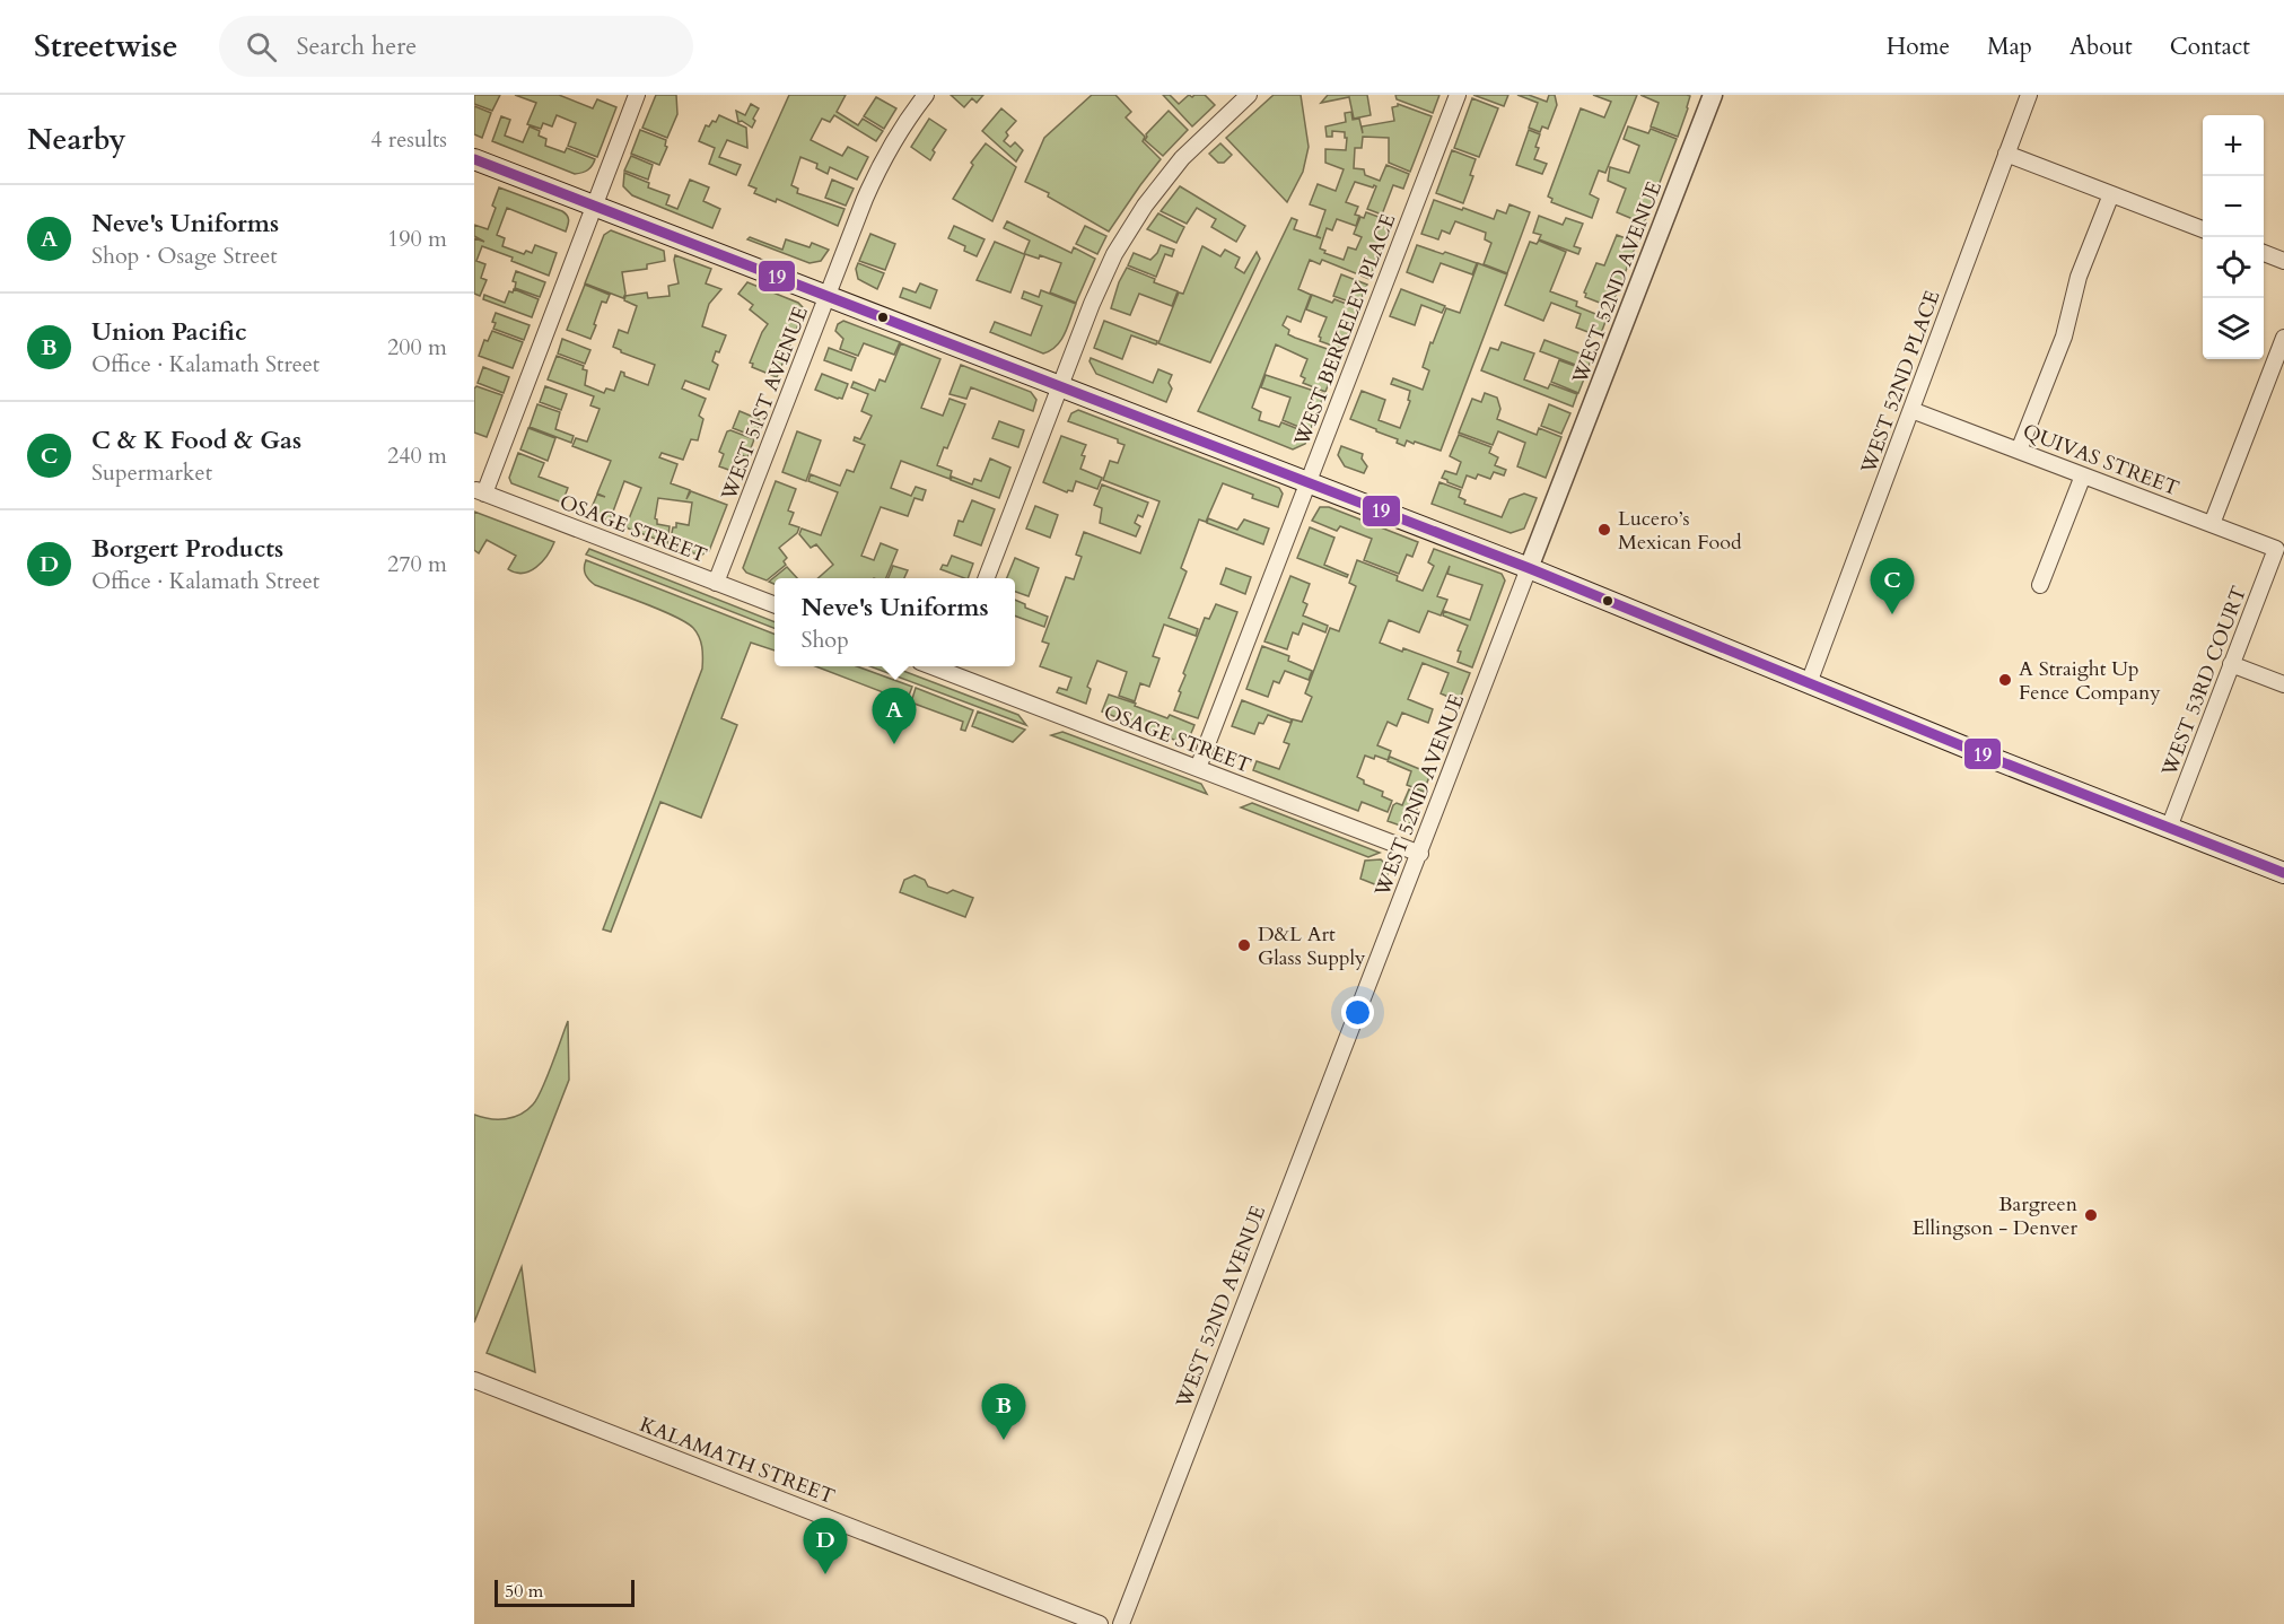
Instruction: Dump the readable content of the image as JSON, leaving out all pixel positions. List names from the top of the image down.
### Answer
{
  "streets": {
    "street": [
      "WEST 52ND AVENUE",
      "WEST BERKELEY PLACE",
      "WEST 52ND PLACE",
      "WEST 51ST AVENUE",
      "QUIVAS STREET",
      "OSAGE STREET",
      "WEST 53RD COURT",
      "KALAMATH STREET"
    ]
  },
  "crossings": [
    ["WEST 52ND AVENUE", "OSAGE STREET"],
    ["WEST BERKELEY PLACE", "OSAGE STREET"],
    ["WEST 52ND PLACE", "QUIVAS STREET"],
    ["WEST 51ST AVENUE", "OSAGE STREET"],
    ["QUIVAS STREET", "WEST 53RD COURT"]
  ],
  "places": [
    "Lucero’s Mexican Food",
    "A Straight Up Fence Company",
    "D&L Art Glass Supply",
    "Bargreen Ellingson - Denver"
  ],
  "lines": ["transit line 19"],
  "scale_bar": "50 m",
  "page": {
    "header": "Streetwise",
    "search": "Search here",
    "nav": [
      "Home",
      "Map",
      "About",
      "Contact"
    ],
    "heading": ["Nearby", "4 results"],
    "map_buttons": ["+", "−"],
    "list": [
      {
        "mark": "A",
        "name": "Neve's Uniforms",
        "note": "Shop · Osage Street",
        "value": "190 m"
      },
      {
        "mark": "B",
        "name": "Union Pacific",
        "note": "Office · Kalamath Street",
        "value": "200 m"
      },
      {
        "mark": "C",
        "name": "C & K Food & Gas",
        "note": "Supermarket",
        "value": "240 m"
      },
      {
        "mark": "D",
        "name": "Borgert Products",
        "note": "Office · Kalamath Street",
        "value": "270 m"
      }
    ],
    "pins": [
      "C",
      "A",
      "B",
      "D"
    ],
    "popup": ["Neve's Uniforms", "Shop"],
    "scale": "50 m"
  }
}
